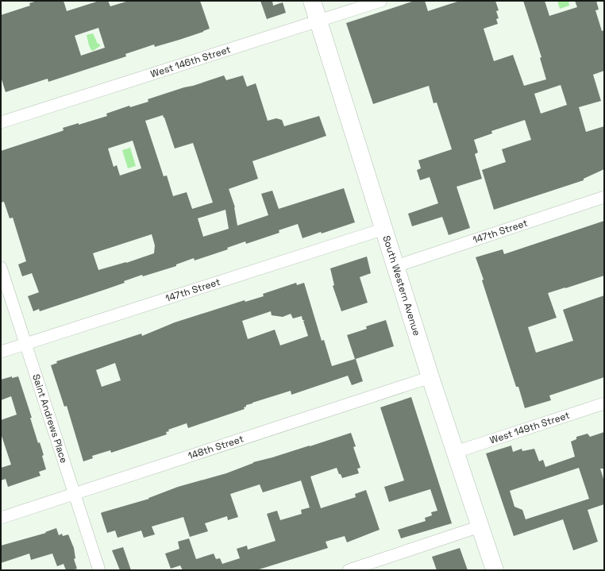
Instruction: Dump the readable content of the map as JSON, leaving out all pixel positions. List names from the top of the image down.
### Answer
{
  "streets": {
    "main road": ["South Western Avenue"],
    "street": [
      "West 146th Street",
      "147th Street",
      "Saint Andrews Place",
      "West 149th Street",
      "148th Street"
    ]
  },
  "crossings": [
    ["West 146th Street", "South Western Avenue"],
    ["147th Street", "South Western Avenue"],
    ["147th Street", "Saint Andrews Place"],
    ["South Western Avenue", "West 149th Street"],
    ["South Western Avenue", "148th Street"],
    ["Saint Andrews Place", "148th Street"]
  ]
}
